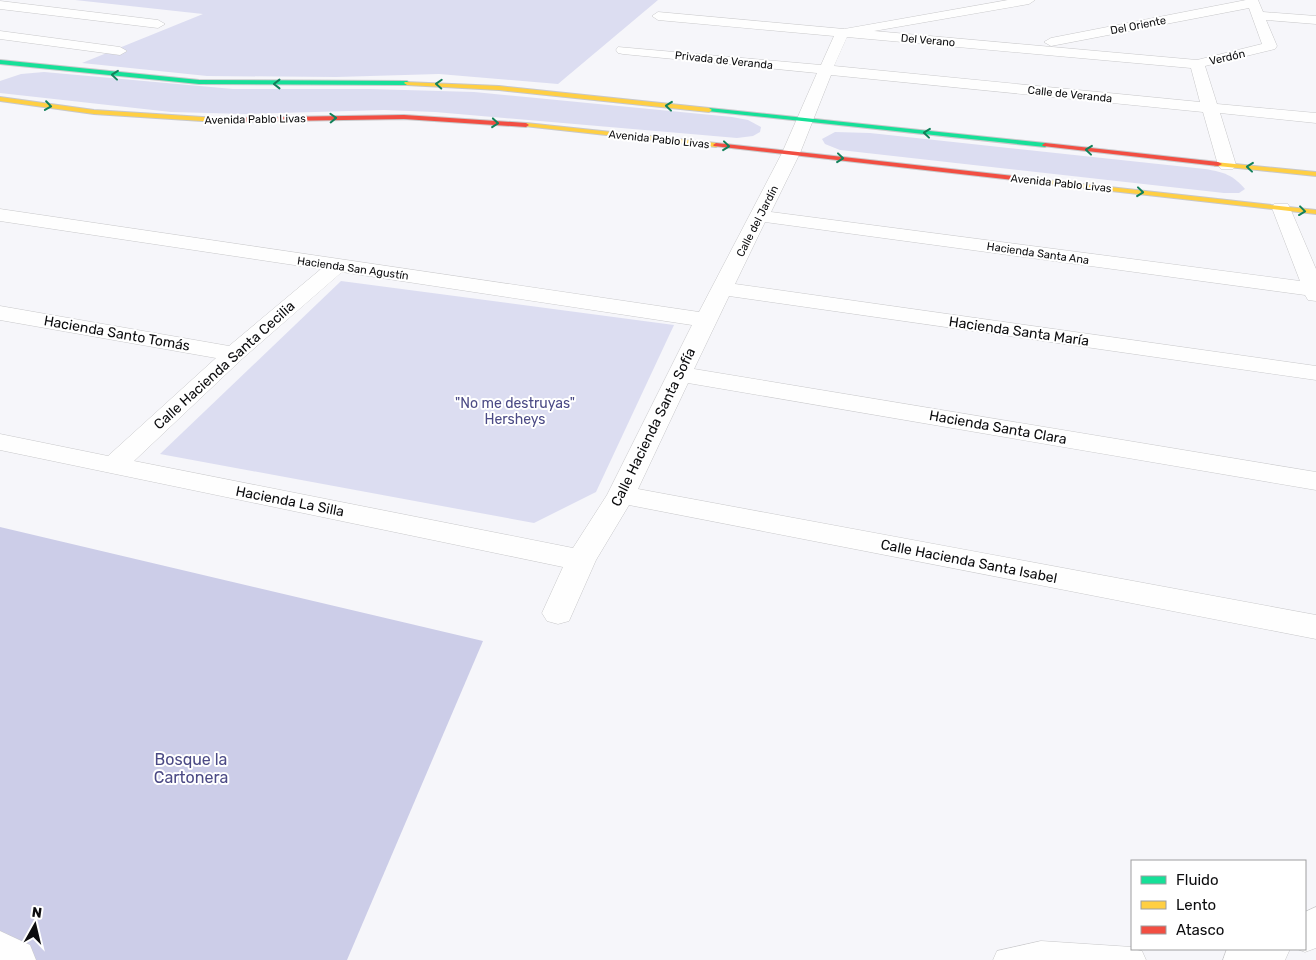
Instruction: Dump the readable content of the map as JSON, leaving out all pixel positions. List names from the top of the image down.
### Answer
{
  "streets": {
    "main road": ["Avenida Pablo Livas"],
    "street": [
      "Del Oriente",
      "Del Verano",
      "Verdón",
      "Privada de Veranda",
      "Calle de Veranda",
      "Calle del Jardín",
      "Hacienda Santa Ana",
      "Hacienda San Agustín",
      "Hacienda Santa María",
      "Hacienda Santo Tomás",
      "Calle Hacienda Santa Cecilia",
      "Calle Hacienda Santa Sofía",
      "Hacienda Santa Clara",
      "Hacienda La Silla",
      "Calle Hacienda Santa Isabel"
    ]
  },
  "crossings": [
    ["Del Oriente", "Del Verano"],
    ["Del Oriente", "Verdón"],
    ["Del Verano", "Verdón"],
    ["Del Verano", "Calle del Jardín"],
    ["Verdón", "Calle de Veranda"],
    ["Privada de Veranda", "Calle de Veranda"],
    ["Privada de Veranda", "Calle del Jardín"],
    ["Calle de Veranda", "Calle del Jardín"],
    ["Avenida Pablo Livas", "Calle del Jardín"],
    ["Calle del Jardín", "Hacienda Santa Ana"],
    ["Calle del Jardín", "Hacienda San Agustín"],
    ["Calle del Jardín", "Hacienda Santa María"],
    ["Calle del Jardín", "Calle Hacienda Santa Sofía"],
    ["Hacienda San Agustín", "Calle Hacienda Santa Cecilia"],
    ["Hacienda San Agustín", "Calle Hacienda Santa Sofía"],
    ["Hacienda Santo Tomás", "Calle Hacienda Santa Cecilia"],
    ["Calle Hacienda Santa Cecilia", "Hacienda La Silla"],
    ["Calle Hacienda Santa Sofía", "Hacienda Santa Clara"],
    ["Calle Hacienda Santa Sofía", "Hacienda La Silla"],
    ["Calle Hacienda Santa Sofía", "Calle Hacienda Santa Isabel"]
  ],
  "parks": ["\"No me destruyas\" Hersheys", "Bosque la Cartonera"],
  "legend": ["Fluido", "Lento", "Atasco"],
  "north": "top"
}
